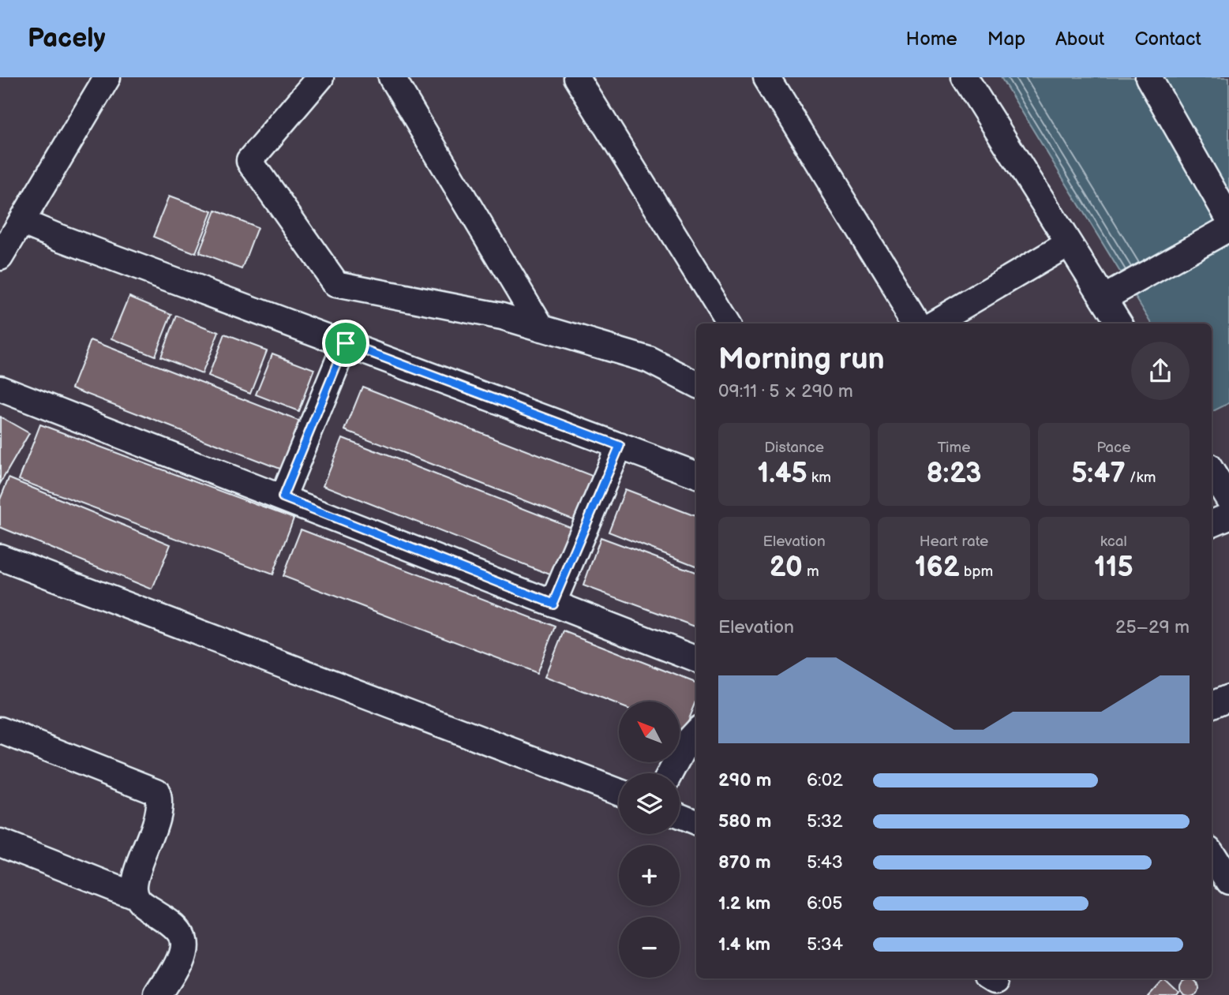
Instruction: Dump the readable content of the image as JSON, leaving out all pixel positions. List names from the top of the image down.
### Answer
{
  "north": "top left",
  "page": {
    "header": "Pacely",
    "nav": [
      "Home",
      "Map",
      "About",
      "Contact"
    ],
    "heading": ["Morning run", "09:11 · 5 × 290 m"],
    "stats": [
      ["Distance", "1.45 km"],
      ["Time", "8:23"],
      ["Pace", "5:47 /km"],
      ["Elevation", "20 m"],
      ["Heart rate", "162 bpm"],
      ["kcal", "115"]
    ],
    "chart": ["Elevation", "25–29 m"],
    "map_buttons": ["+", "−"],
    "list": [
      {
        "name": "290 m",
        "note": "6:02"
      },
      {
        "name": "580 m",
        "note": "5:32"
      },
      {
        "name": "870 m",
        "note": "5:43"
      },
      {
        "name": "1.2 km",
        "note": "6:05"
      },
      {
        "name": "1.4 km",
        "note": "5:34"
      }
    ]
  }
}
